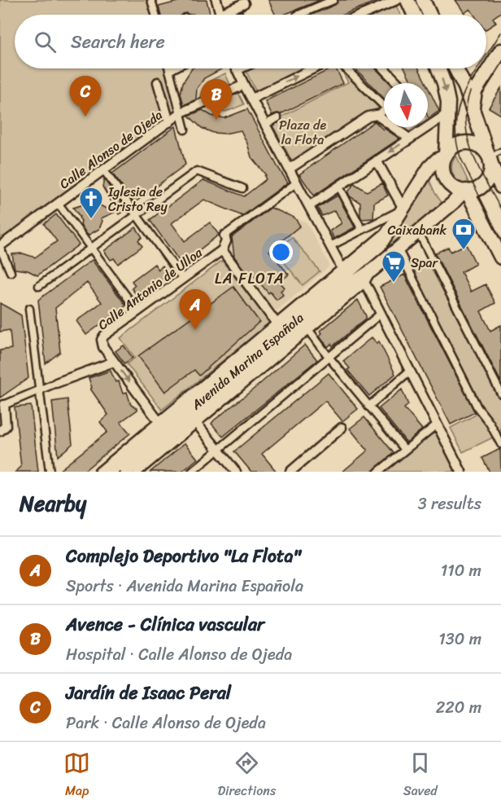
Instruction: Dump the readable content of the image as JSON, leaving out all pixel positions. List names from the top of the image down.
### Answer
{
  "streets": {
    "main road": ["Avenida Marina Española"],
    "street": ["Calle Alonso de Ojeda", "Calle Antonio de Ulloa"]
  },
  "crossings": [
    ["Calle Antonio de Ulloa", "Avenida Marina Española"]
  ],
  "districts": ["LA FLOTA"],
  "parks": ["Plaza de la Flota"],
  "places": {
    "church": ["Iglesia de Cristo Rey"],
    "bank": ["Caixabank"],
    "supermarket": ["Spar"]
  },
  "north": "bottom",
  "page": {
    "search": "Search here",
    "pins": ["C", "B", "A"],
    "heading": ["Nearby", "3 results"],
    "list": [
      {
        "mark": "A",
        "name": "Complejo Deportivo \"La Flota\"",
        "note": "Sports · Avenida Marina Española",
        "value": "110 m"
      },
      {
        "mark": "B",
        "name": "Avence - Clínica vascular",
        "note": "Hospital · Calle Alonso de Ojeda",
        "value": "130 m"
      },
      {
        "mark": "C",
        "name": "Jardín de Isaac Peral",
        "note": "Park · Calle Alonso de Ojeda",
        "value": "220 m"
      }
    ],
    "nav": ["Map", "Directions", "Saved"]
  }
}
